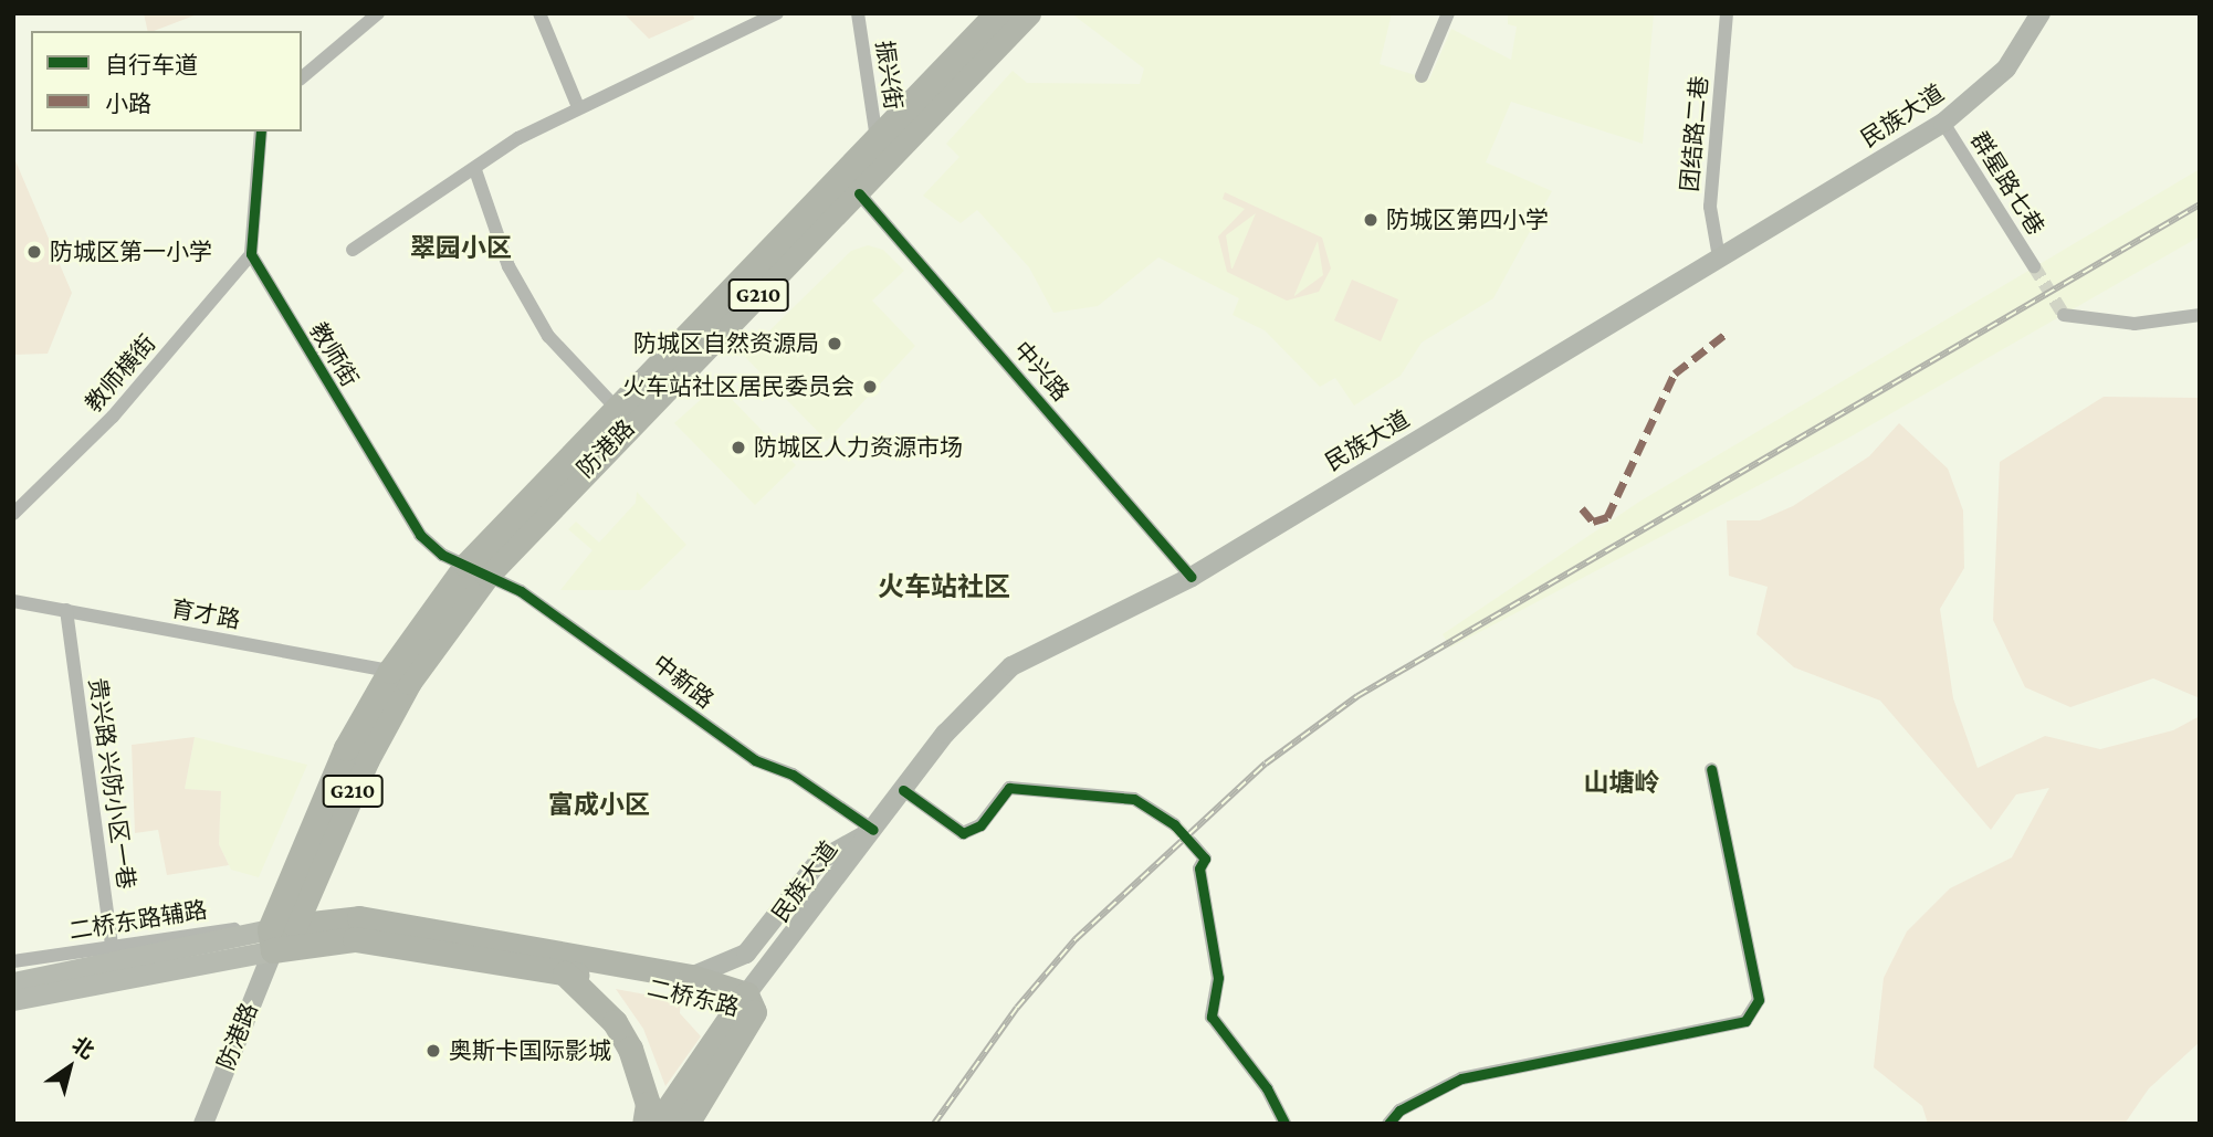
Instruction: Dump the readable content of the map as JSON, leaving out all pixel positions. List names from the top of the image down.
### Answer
{
  "streets": {
    "highway": ["G210", "防港路", "二桥东路"],
    "main road": ["民族大道"],
    "street": [
      "振兴街",
      "团结路二巷",
      "群星路七巷",
      "教师街",
      "中兴路",
      "教师横街",
      "育才路",
      "中新路",
      "贵兴路 兴防小区一巷",
      "二桥东路辅路"
    ]
  },
  "crossings": [
    ["振兴街", "防港路"],
    ["民族大道", "团结路二巷"],
    ["民族大道", "群星路七巷"],
    ["民族大道", "中兴路"],
    ["民族大道", "中新路"],
    ["民族大道", "二桥东路"],
    ["教师街", "教师横街"],
    ["教师街", "防港路"],
    ["教师街", "中新路"],
    ["中兴路", "防港路"],
    ["防港路", "育才路"],
    ["防港路", "中新路"],
    ["防港路", "二桥东路"],
    ["育才路", "贵兴路 兴防小区一巷"],
    ["贵兴路 兴防小区一巷", "二桥东路辅路"],
    ["贵兴路 兴防小区一巷", "二桥东路"],
    ["二桥东路辅路", "二桥东路"]
  ],
  "districts": [
    "翠园小区",
    "火车站社区",
    "山塘岭",
    "富成小区"
  ],
  "places": [
    "防城区第四小学",
    "防城区第一小学",
    "防城区自然资源局",
    "火车站社区居民委员会",
    "防城区人力资源市场",
    "奥斯卡国际影城"
  ],
  "legend": ["自行车道", "小路"],
  "north": "top right"
}
